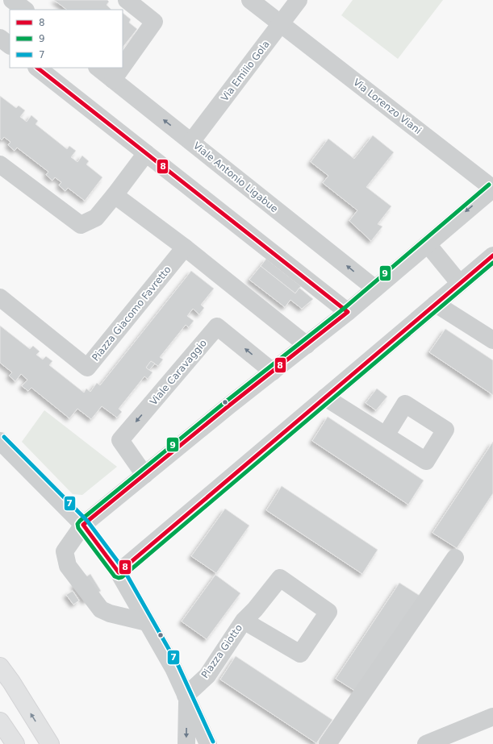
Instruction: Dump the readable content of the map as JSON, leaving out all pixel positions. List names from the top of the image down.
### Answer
{
  "streets": {
    "street": [
      "Via Emilio Gola",
      "Via Lorenzo Viani",
      "Viale Antonio Ligabue",
      "Piazza Giacomo Favretto",
      "Viale Caravaggio",
      "Piazza Giotto"
    ]
  },
  "crossings": [
    ["Via Emilio Gola", "Via Lorenzo Viani"],
    ["Via Emilio Gola", "Viale Antonio Ligabue"]
  ],
  "lines": ["transit line 8", "transit line 9", "transit line 7"],
  "legend": ["8", "9", "7"]
}
